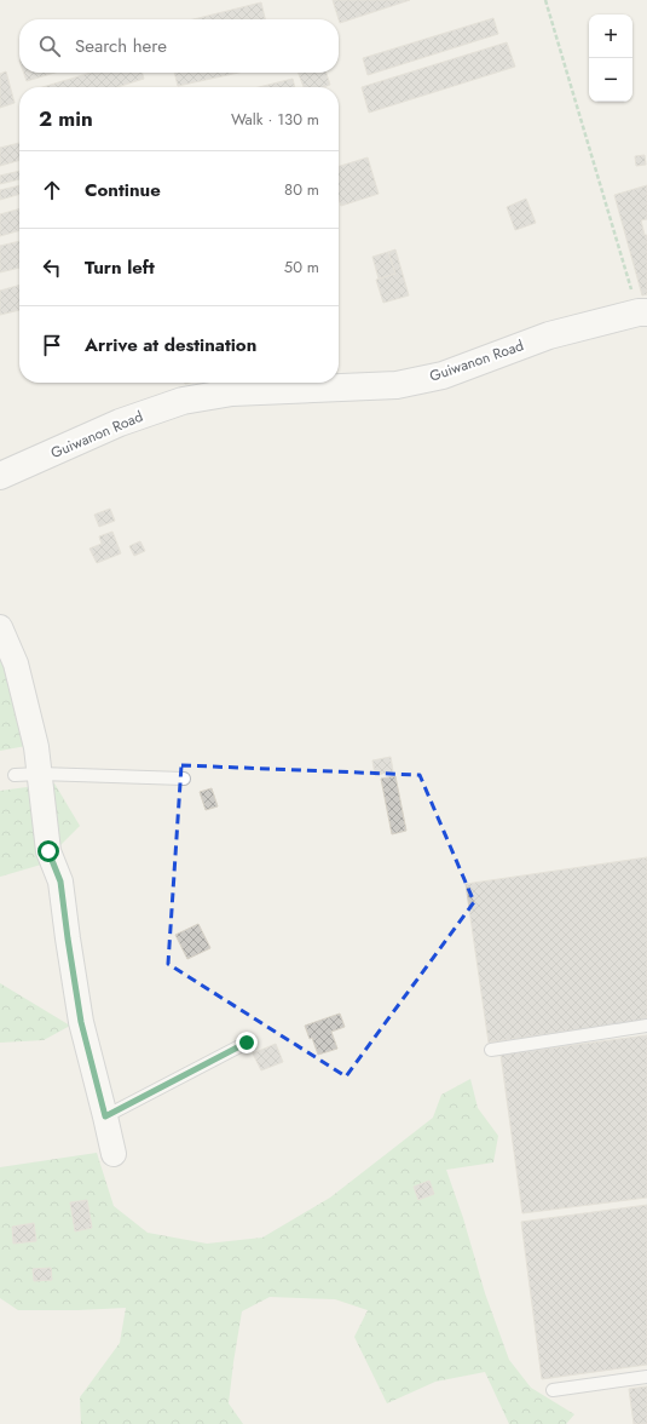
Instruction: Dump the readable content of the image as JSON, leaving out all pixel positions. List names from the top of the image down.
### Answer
{
  "streets": {
    "street": ["Guiwanon Road"]
  },
  "page": {
    "map_buttons": ["+", "−"],
    "search": "Search here",
    "heading": ["2 min", "Walk · 130 m"],
    "list": [
      ["Continue", "80 m"],
      ["Turn left", "50 m"],
      "Arrive at destination"
    ]
  }
}
